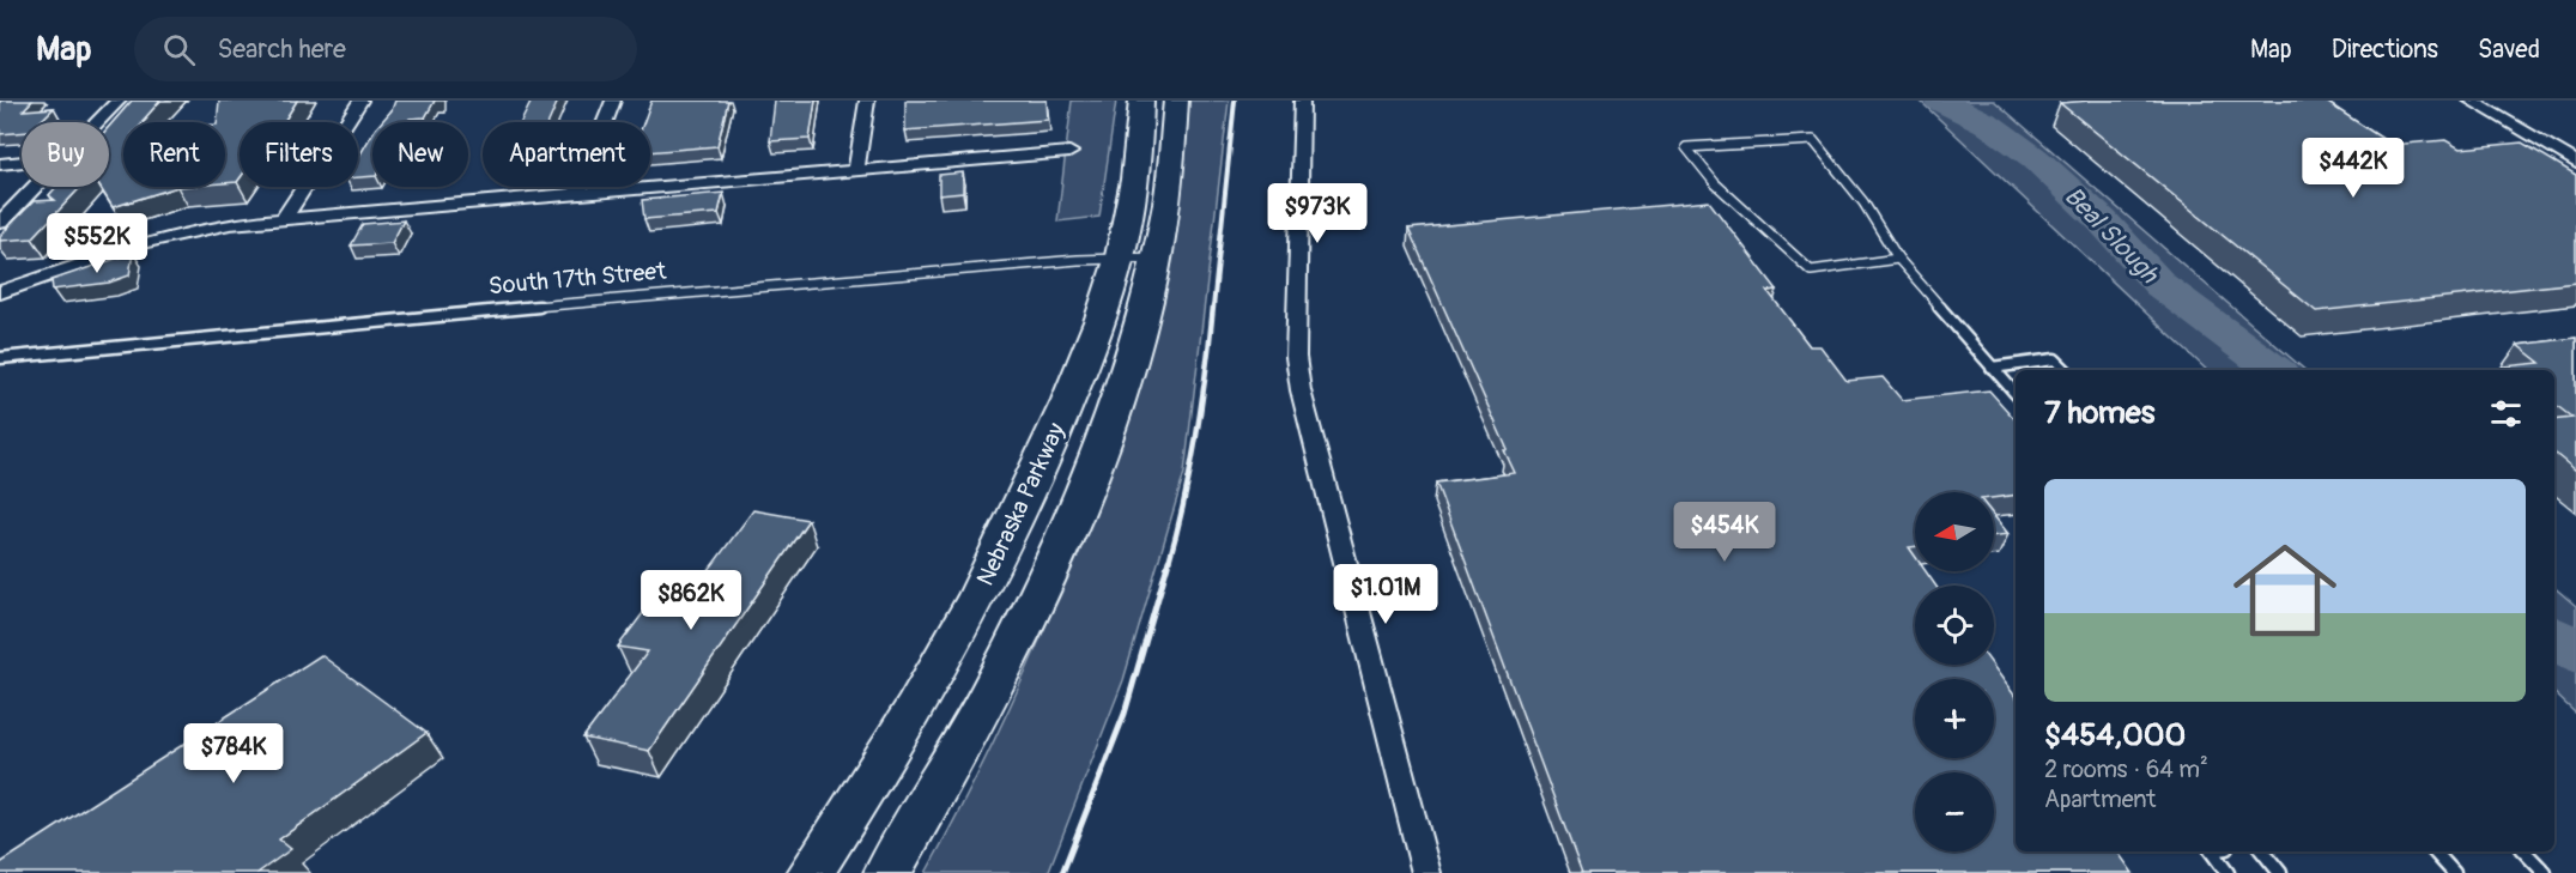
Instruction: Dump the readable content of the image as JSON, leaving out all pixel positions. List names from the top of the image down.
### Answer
{
  "streets": {
    "main road": ["Nebraska Parkway"],
    "lane": ["South 17th Street"]
  },
  "crossings": [
    ["South 17th Street", "Nebraska Parkway"]
  ],
  "water": ["Beal Slough"],
  "north": "left",
  "page": {
    "header": "Map",
    "search": "Search here",
    "nav": ["Map", "Directions", "Saved"],
    "chip": [
      "Buy",
      "Rent",
      "Filters",
      "New",
      "Apartment"
    ],
    "price": [
      "$442K",
      "$973K",
      "$552K",
      "$454K",
      "$1.01M",
      "$862K",
      "$784K"
    ],
    "heading": "7 homes",
    "list": [
      {
        "name": "$454,000",
        "note": "2 rooms · 64 m² · Apartment"
      }
    ],
    "map_buttons": ["+", "−"]
  }
}
